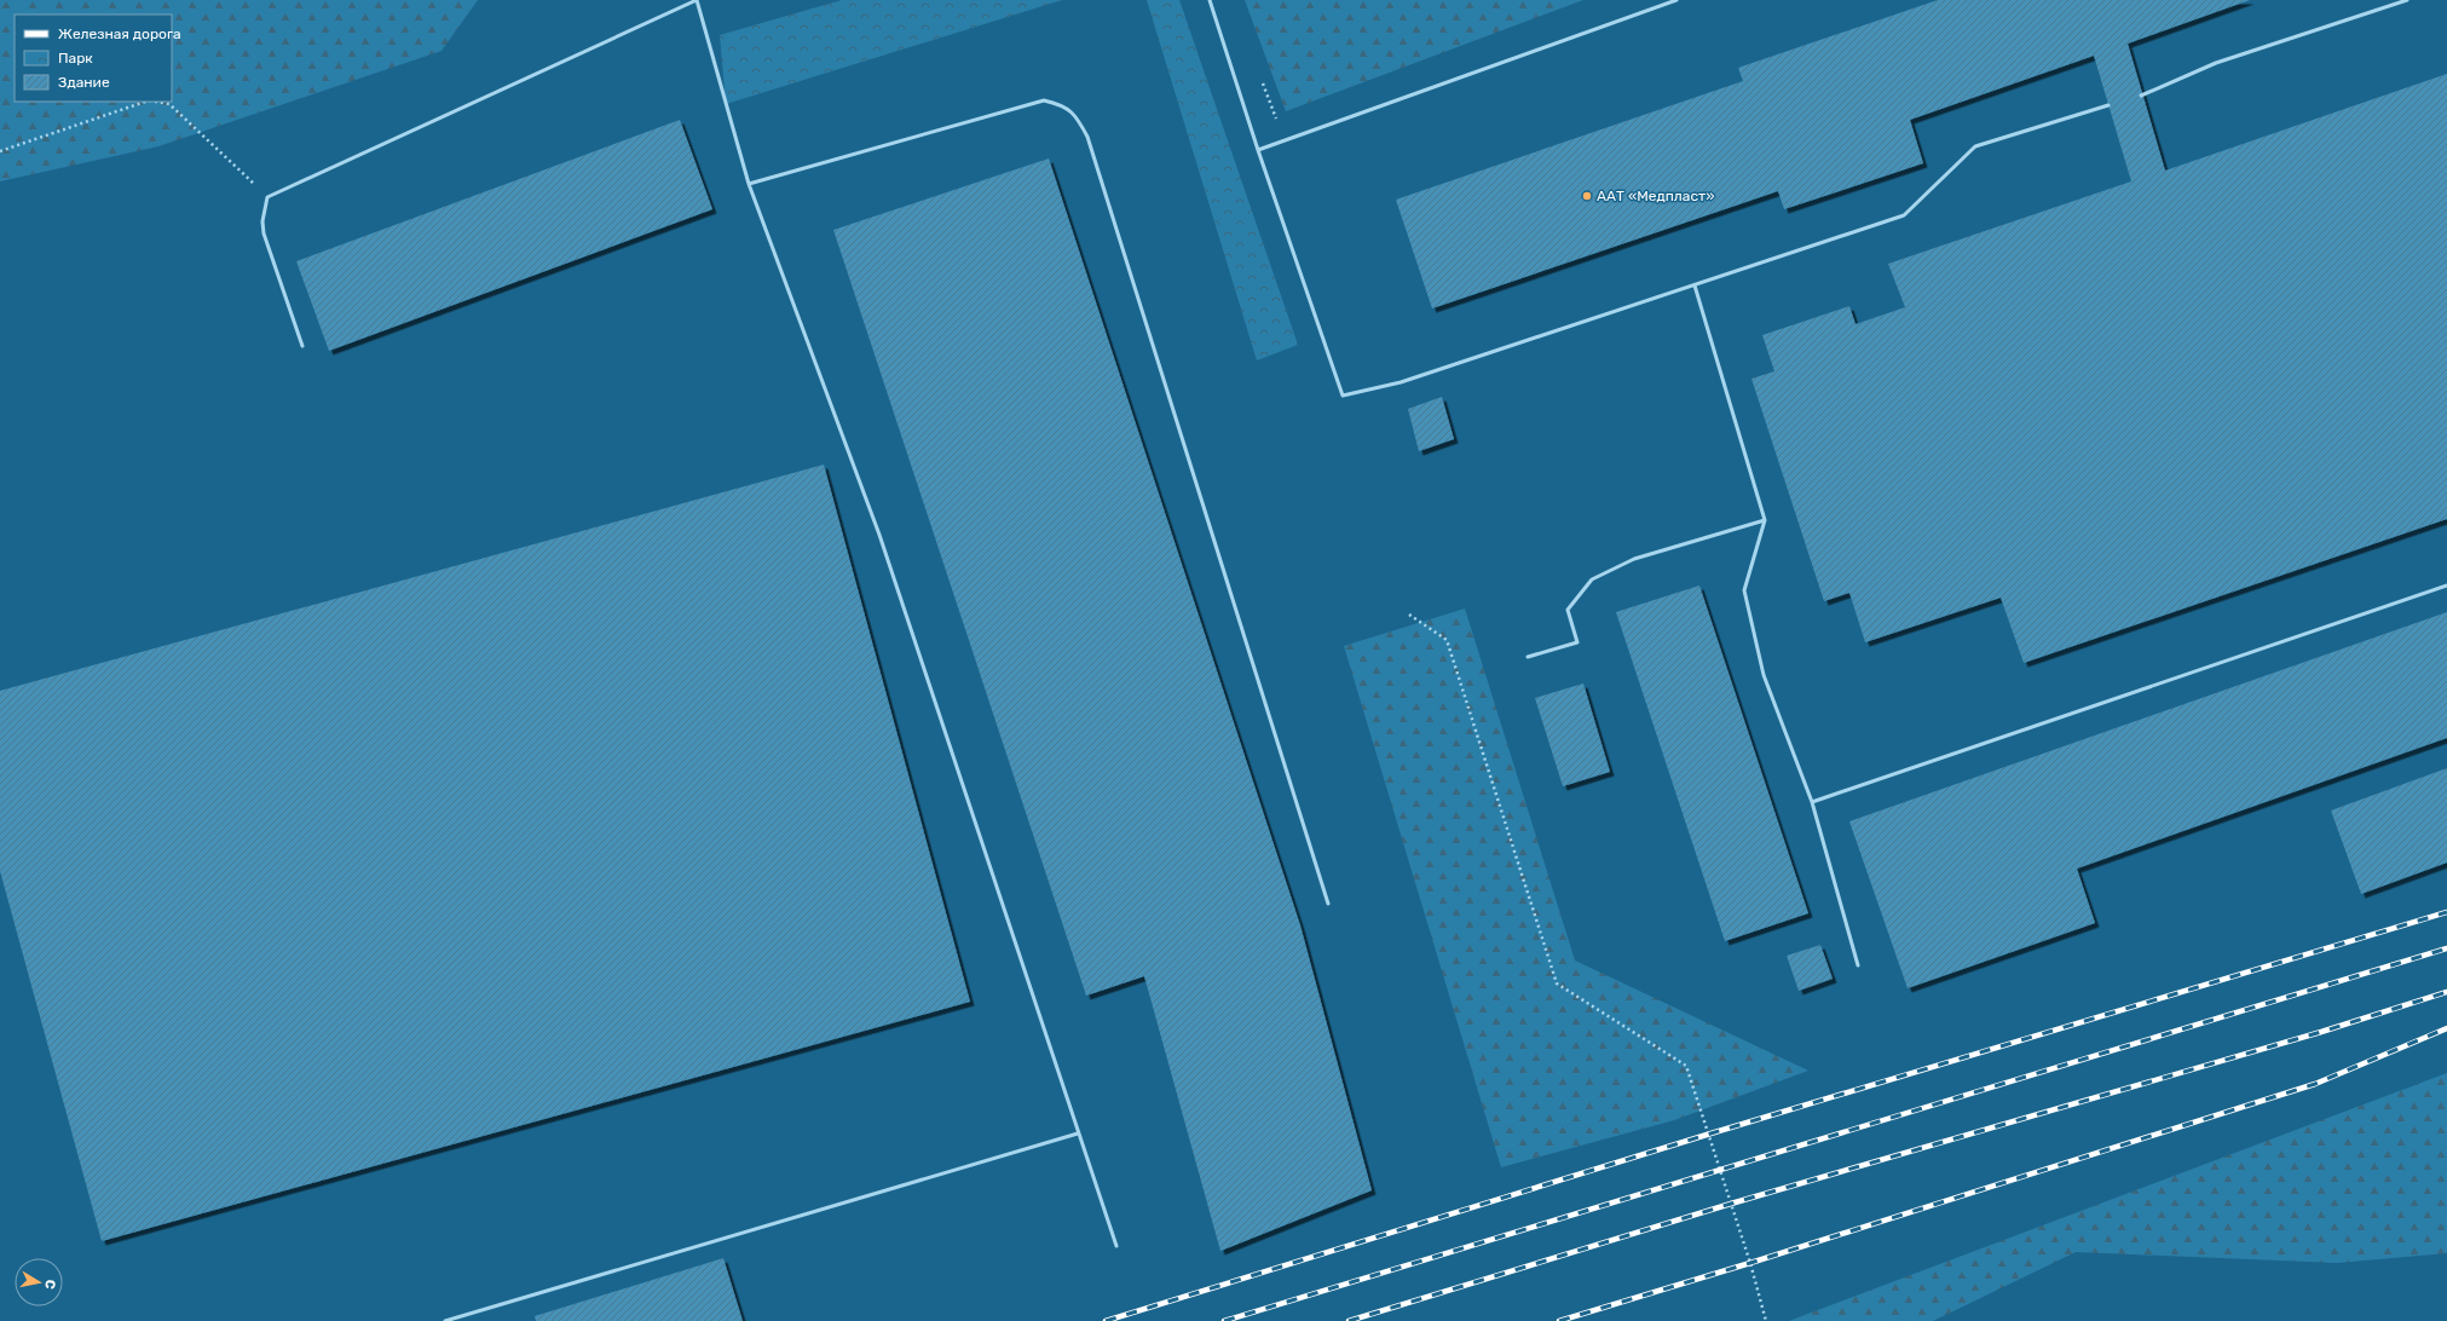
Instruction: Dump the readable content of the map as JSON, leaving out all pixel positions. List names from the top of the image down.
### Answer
{
  "places": ["ААТ «Медпласт»"],
  "legend": ["Железная дорога", "Парк", "Здание"],
  "north": "right"
}
